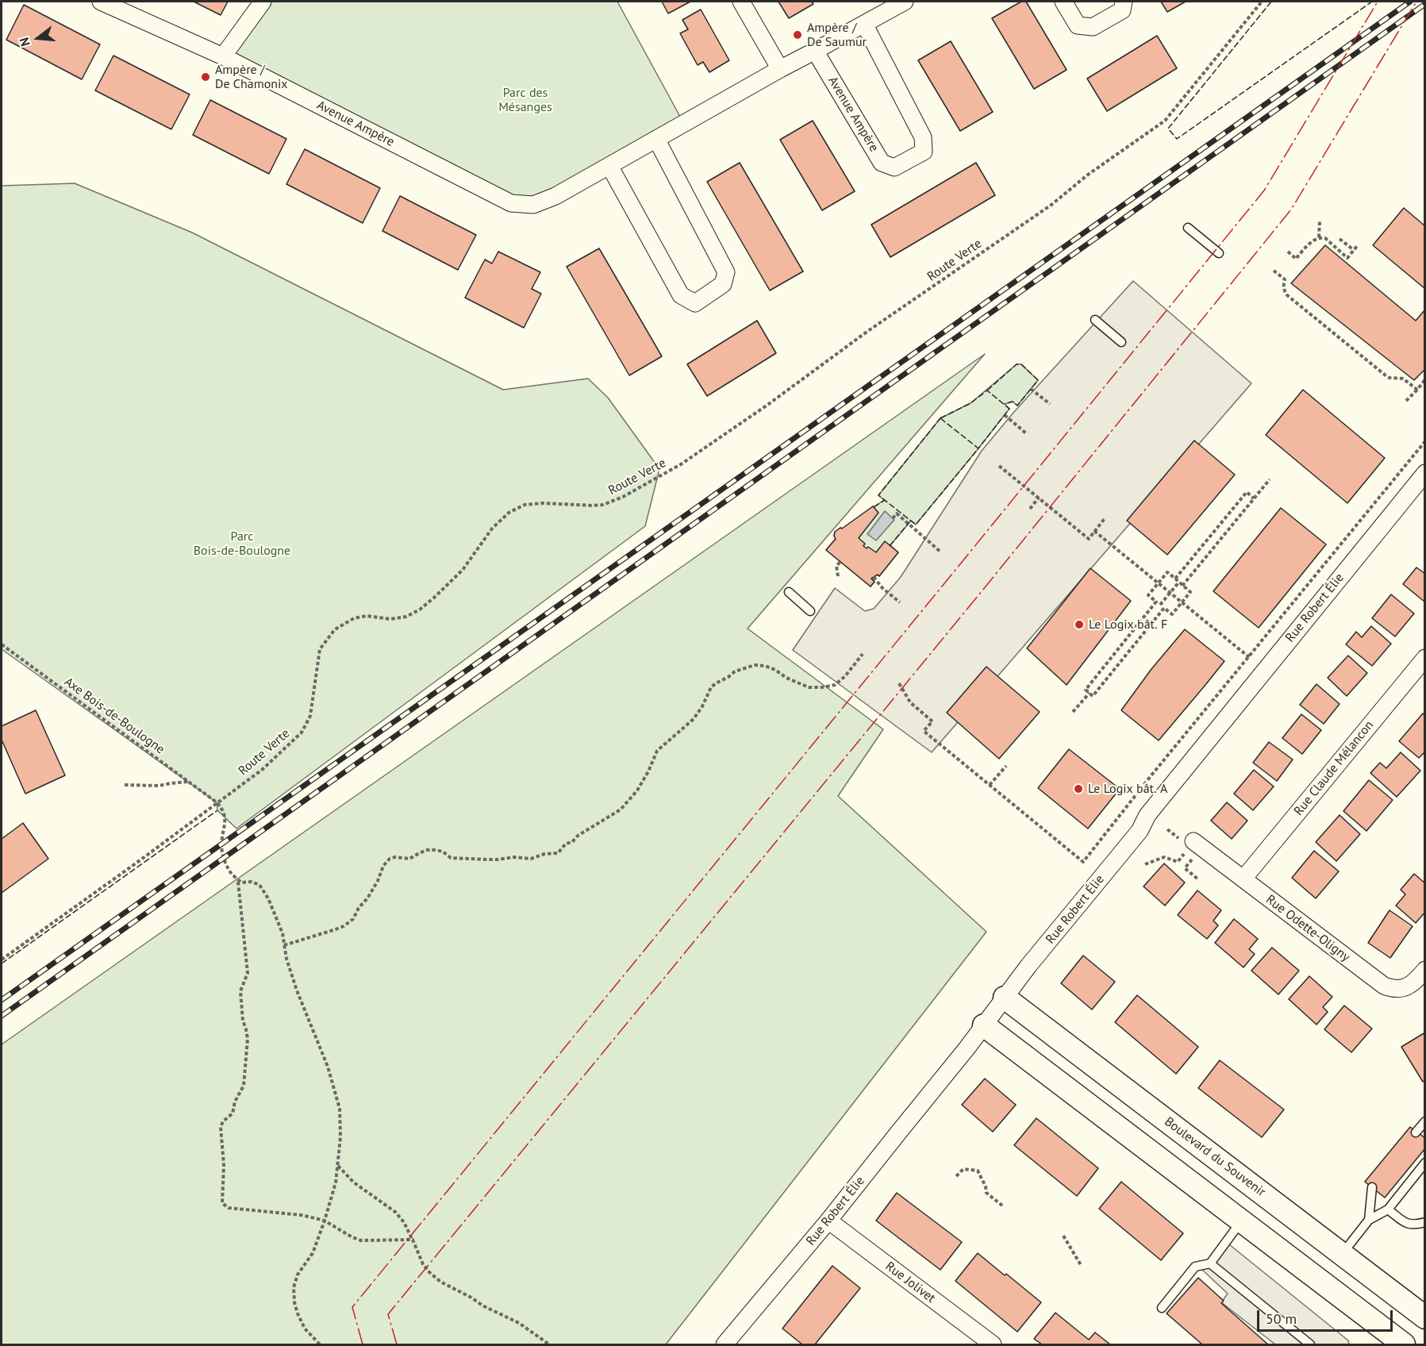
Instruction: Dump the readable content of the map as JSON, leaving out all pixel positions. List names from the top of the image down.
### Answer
{
  "streets": {
    "street": [
      "Avenue Ampère",
      "Rue Robert Élie",
      "Rue Claude Mélancon",
      "Rue Odette-Oligny",
      "Boulevard du Souvenir",
      "Rue Jolivet"
    ],
    "path": ["Route Verte", "Axe Bois-de-Boulogne"]
  },
  "crossings": [
    ["Route Verte", "Axe Bois-de-Boulogne"],
    ["Rue Robert Élie", "Boulevard du Souvenir"],
    ["Rue Robert Élie", "Rue Jolivet"],
    ["Rue Claude Mélancon", "Rue Odette-Oligny"]
  ],
  "parks": ["Parc des Mésanges", "Parc Bois-de-Boulogne"],
  "places": [
    "Ampère / De Saumur",
    "Ampère / De Chamonix",
    "Le Logix bât. F",
    "Le Logix bât. A"
  ],
  "scale_bar": "50 m",
  "north": "left"
}
